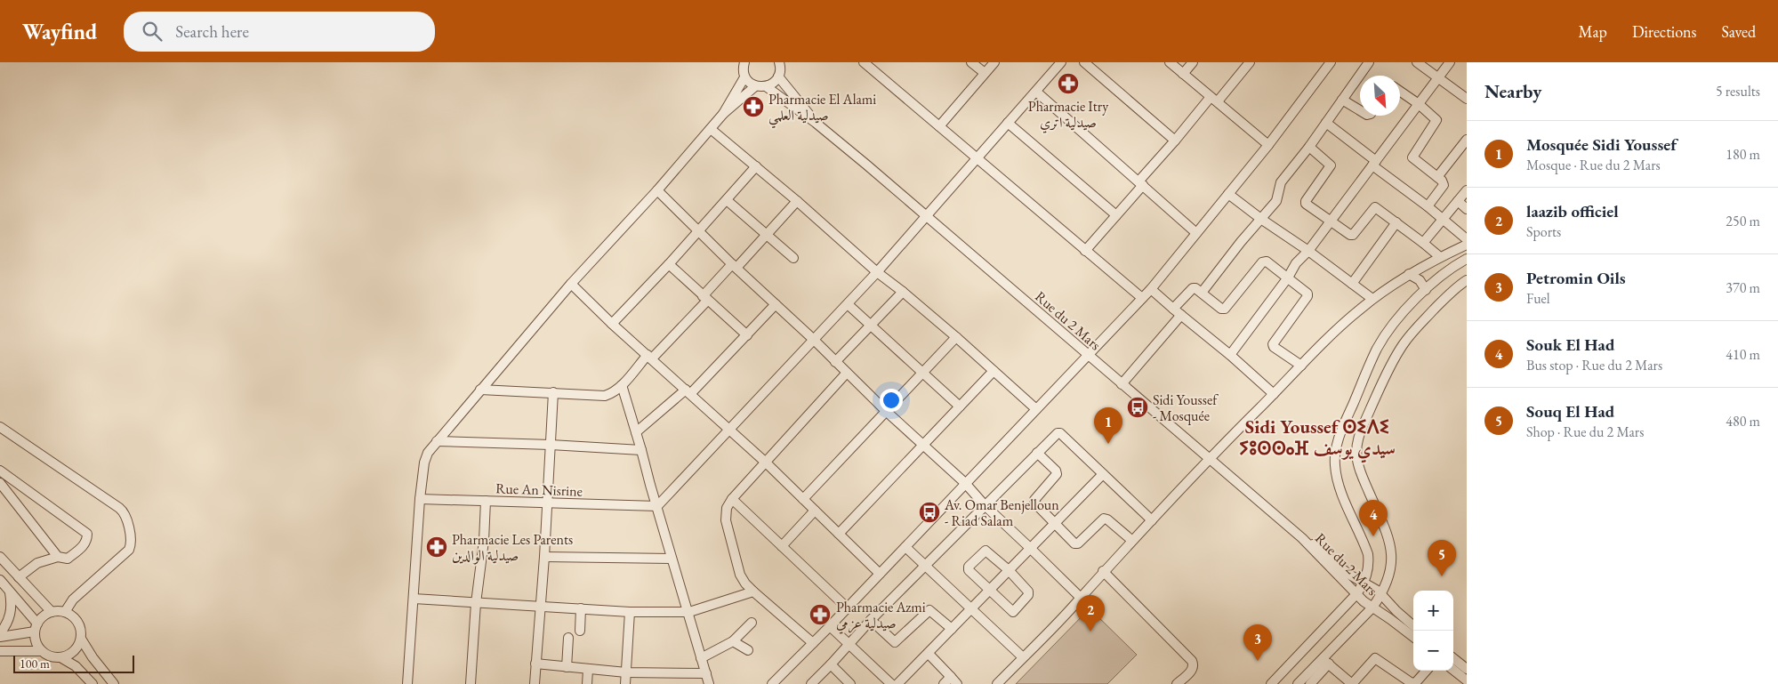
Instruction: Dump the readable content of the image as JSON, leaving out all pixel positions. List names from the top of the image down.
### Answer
{
  "streets": {
    "street": ["Rue du 2 Mars", "Rue An Nisrine"]
  },
  "districts": ["Sidi Youssef ⵙⵉⴷⵉ ⵢⵓⵙⵙⴰⴼ سيدي يوسف"],
  "places": {
    "pharmacy": [
      "Pharmacie Itry صيدلية اتري",
      "Pharmacie El Alami صيدلية العلمي",
      "Pharmacie Les Parents صيدلية الوالدين",
      "Pharmacie Azmi صيدلية عزمي"
    ],
    "bus stop": ["Sidi Youssef - Mosquée", "Av. Omar Benjelloun - Riad Salam"]
  },
  "scale_bar": "100 m",
  "north": "bottom right",
  "page": {
    "header": "Wayfind",
    "search": "Search here",
    "nav": ["Map", "Directions", "Saved"],
    "heading": ["Nearby", "5 results"],
    "list": [
      {
        "mark": "1",
        "name": "Mosquée Sidi Youssef",
        "note": "Mosque · Rue du 2 Mars",
        "value": "180 m"
      },
      {
        "mark": "2",
        "name": "laazib officiel",
        "note": "Sports",
        "value": "250 m"
      },
      {
        "mark": "3",
        "name": "Petromin Oils",
        "note": "Fuel",
        "value": "370 m"
      },
      {
        "mark": "4",
        "name": "Souk El Had",
        "note": "Bus stop · Rue du 2 Mars",
        "value": "410 m"
      },
      {
        "mark": "5",
        "name": "Souq El Had",
        "note": "Shop · Rue du 2 Mars",
        "value": "480 m"
      }
    ],
    "pins": [
      "1",
      "4",
      "5",
      "2",
      "3"
    ],
    "map_buttons": ["+", "−"],
    "scale": "100 m"
  }
}
